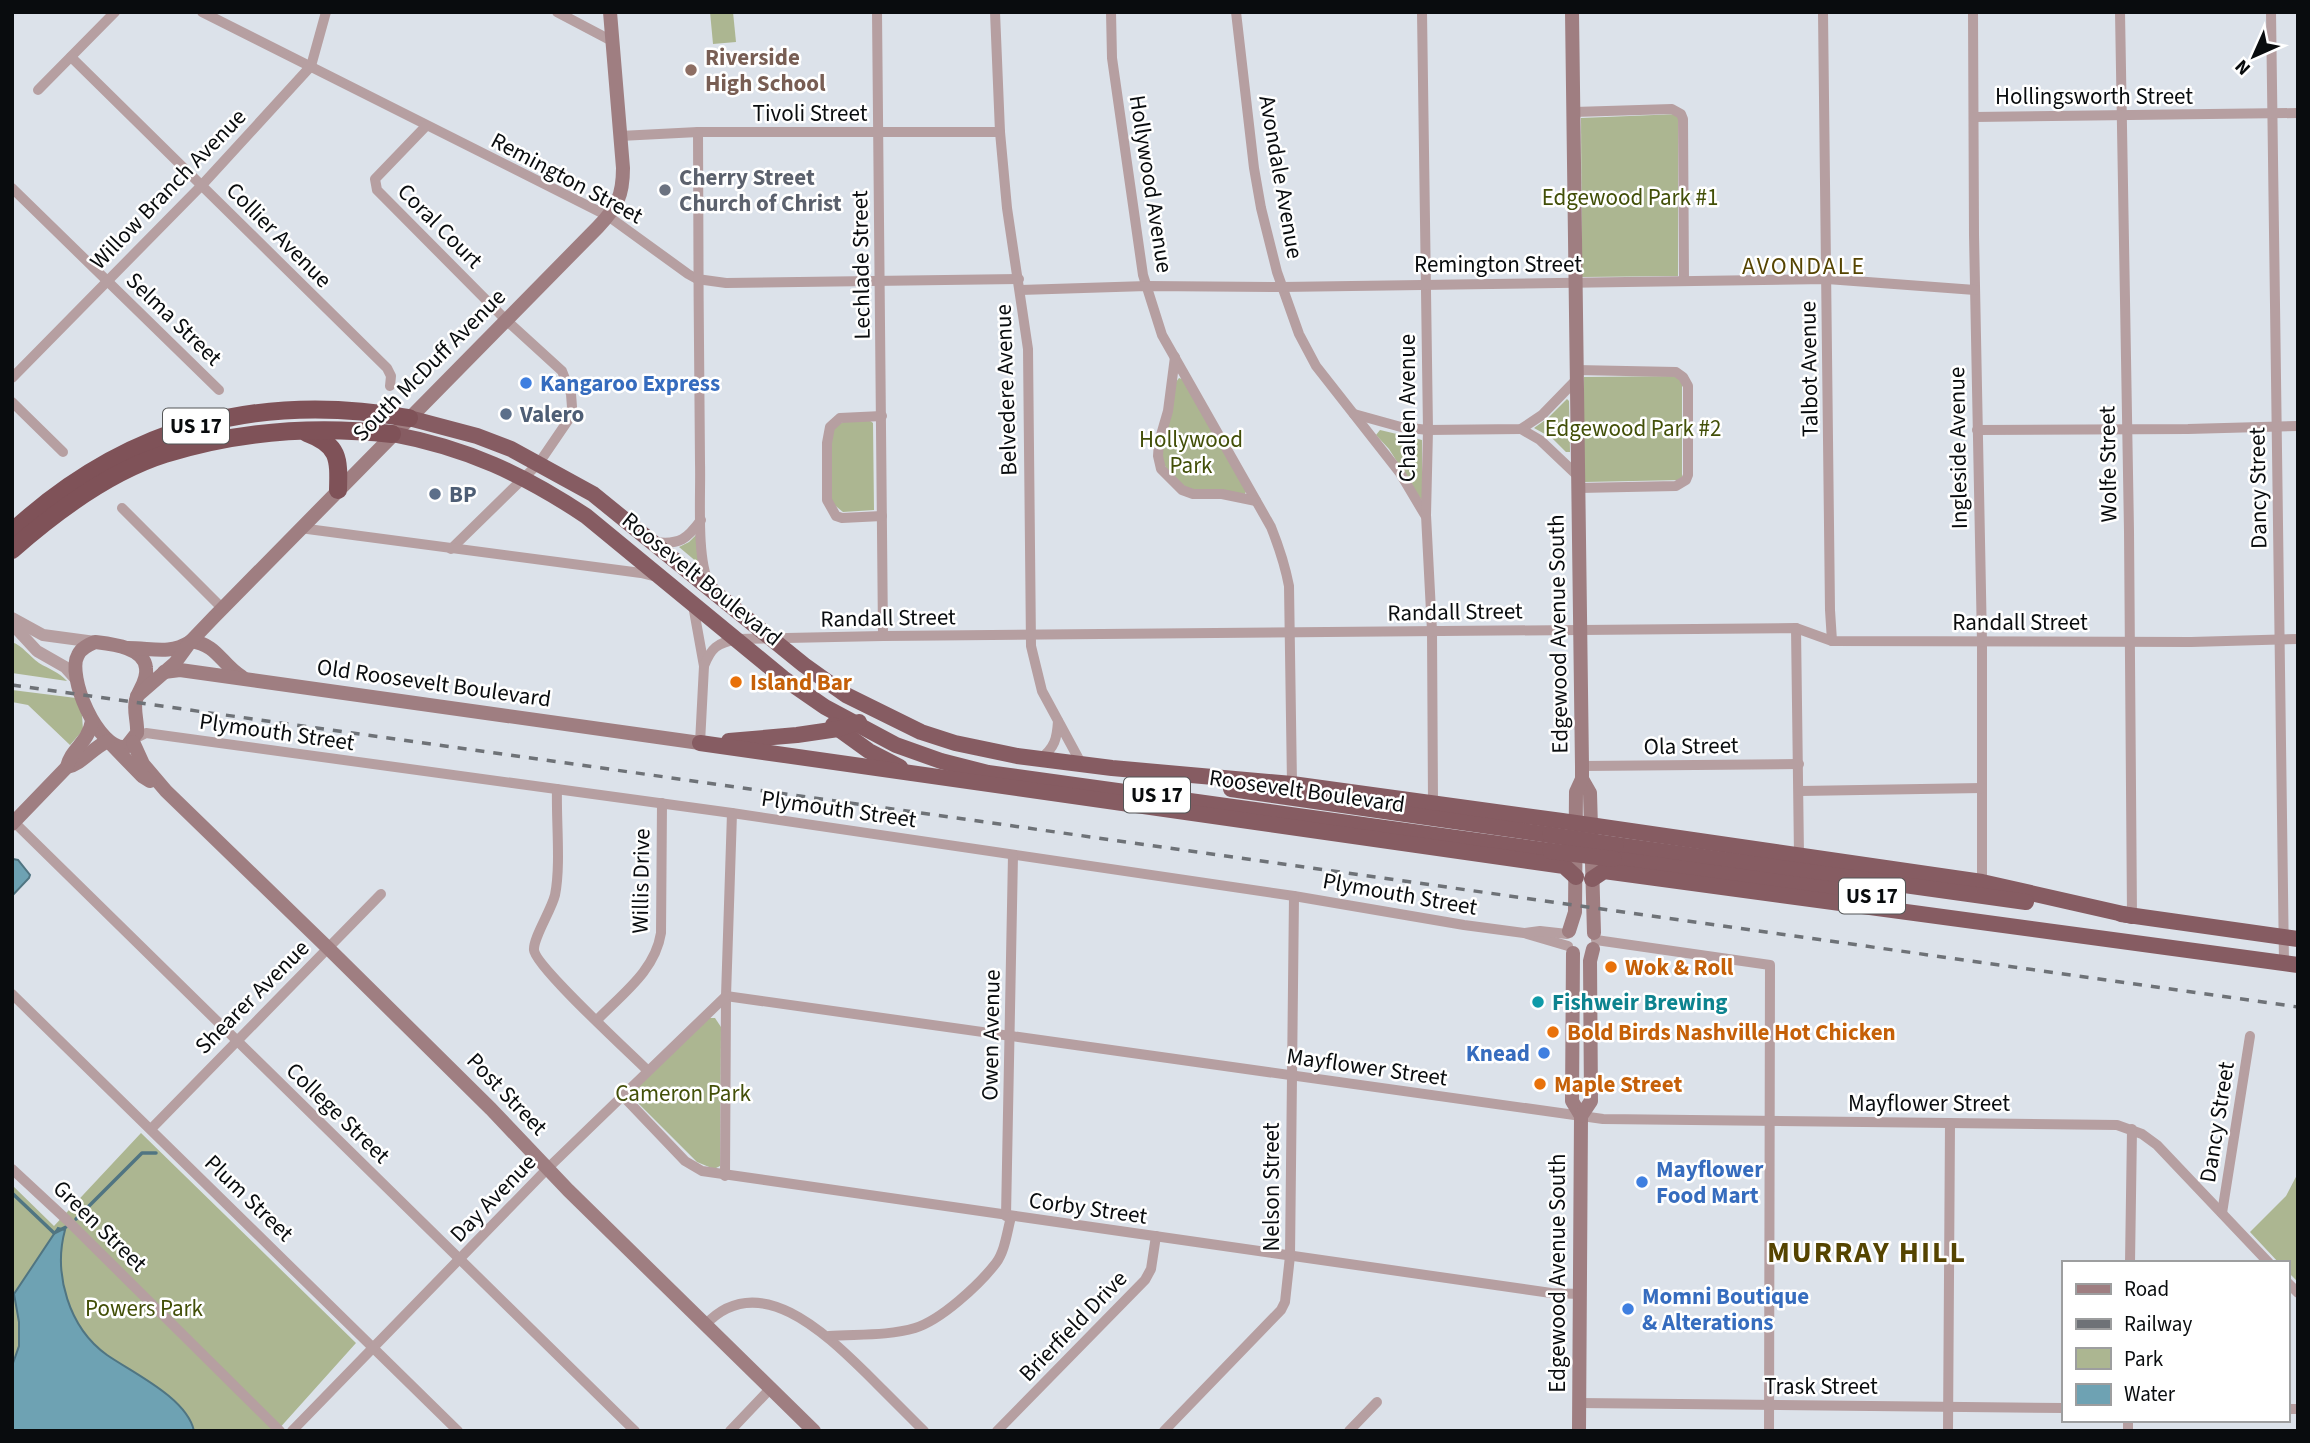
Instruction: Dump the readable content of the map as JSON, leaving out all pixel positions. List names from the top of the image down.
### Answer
{
  "streets": {
    "highway": ["US 17", "Roosevelt Boulevard"],
    "main road": [
      "South McDuff Avenue",
      "Edgewood Avenue South",
      "Old Roosevelt Boulevard",
      "Post Street"
    ],
    "street": [
      "Hollingsworth Street",
      "Tivoli Street",
      "Avondale Avenue",
      "Remington Street",
      "Hollywood Avenue",
      "Willow Branch Avenue",
      "Coral Court",
      "Collier Avenue",
      "Lechlade Street",
      "Selma Street",
      "Talbot Avenue",
      "Belvedere Avenue",
      "Challen Avenue",
      "Ingleside Avenue",
      "Wolfe Street",
      "Dancy Street",
      "Randall Street",
      "Plymouth Street",
      "Ola Street",
      "Willis Drive",
      "Shearer Avenue",
      "Owen Avenue",
      "Mayflower Street",
      "College Street",
      "Nelson Street",
      "Plum Street",
      "Day Avenue",
      "Corby Street",
      "Green Street",
      "Brierfield Drive",
      "Trask Street"
    ]
  },
  "crossings": [
    ["Hollingsworth Street", "Ingleside Avenue"],
    ["Hollingsworth Street", "Wolfe Street"],
    ["Hollingsworth Street", "Dancy Street"],
    ["Tivoli Street", "Lechlade Street"],
    ["Tivoli Street", "South McDuff Avenue"],
    ["Tivoli Street", "Belvedere Avenue"],
    ["Avondale Avenue", "Remington Street"],
    ["Avondale Avenue", "Challen Avenue"],
    ["Remington Street", "Hollywood Avenue"],
    ["Remington Street", "Willow Branch Avenue"],
    ["Remington Street", "Coral Court"],
    ["Remington Street", "Lechlade Street"],
    ["Remington Street", "South McDuff Avenue"],
    ["Remington Street", "Talbot Avenue"],
    ["Remington Street", "Belvedere Avenue"],
    ["Remington Street", "Challen Avenue"],
    ["Remington Street", "Ingleside Avenue"],
    ["Hollywood Avenue", "Randall Street"],
    ["Willow Branch Avenue", "Collier Avenue"],
    ["Willow Branch Avenue", "Selma Street"],
    ["Coral Court", "South McDuff Avenue"],
    ["Lechlade Street", "Randall Street"],
    ["South McDuff Avenue", "Roosevelt Boulevard"],
    ["South McDuff Avenue", "Old Roosevelt Boulevard"],
    ["Talbot Avenue", "Randall Street"],
    ["Belvedere Avenue", "Roosevelt Boulevard"],
    ["Belvedere Avenue", "Randall Street"],
    ["Challen Avenue", "Randall Street"],
    ["US 17", "Wolfe Street"],
    ["US 17", "Dancy Street"],
    ["US 17", "Roosevelt Boulevard"],
    ["Ingleside Avenue", "Randall Street"],
    ["Wolfe Street", "Randall Street"],
    ["Dancy Street", "Randall Street"],
    ["Roosevelt Boulevard", "Randall Street"],
    ["Randall Street", "Edgewood Avenue South"],
    ["Edgewood Avenue South", "Plymouth Street"],
    ["Edgewood Avenue South", "Ola Street"],
    ["Edgewood Avenue South", "Mayflower Street"],
    ["Edgewood Avenue South", "Corby Street"],
    ["Edgewood Avenue South", "Trask Street"],
    ["Plymouth Street", "Willis Drive"],
    ["Plymouth Street", "Owen Avenue"],
    ["Plymouth Street", "Post Street"],
    ["Plymouth Street", "Nelson Street"],
    ["Shearer Avenue", "Post Street"],
    ["Shearer Avenue", "College Street"],
    ["Shearer Avenue", "Plum Street"],
    ["Owen Avenue", "Mayflower Street"],
    ["Owen Avenue", "Corby Street"],
    ["Mayflower Street", "Nelson Street"],
    ["Mayflower Street", "Day Avenue"],
    ["Post Street", "Day Avenue"],
    ["College Street", "Day Avenue"],
    ["Nelson Street", "Corby Street"],
    ["Plum Street", "Day Avenue"],
    ["Day Avenue", "Corby Street"],
    ["Corby Street", "Brierfield Drive"]
  ],
  "districts": ["AVONDALE", "MURRAY HILL"],
  "parks": [
    "Edgewood Park #1",
    "Edgewood Park #2",
    "Hollywood Park",
    "Cameron Park",
    "Powers Park"
  ],
  "places": [
    "Riverside High School",
    "Cherry Street Church of Christ",
    "Kangaroo Express",
    "Valero",
    "BP",
    "Island Bar",
    "Wok & Roll",
    "Fishweir Brewing",
    "Bold Birds Nashville Hot Chicken",
    "Knead",
    "Maple Street",
    "Mayflower Food Mart",
    "Momni Boutique & Alterations"
  ],
  "legend": [
    "Road",
    "Railway",
    "Park",
    "Water"
  ],
  "north": "bottom left"
}
